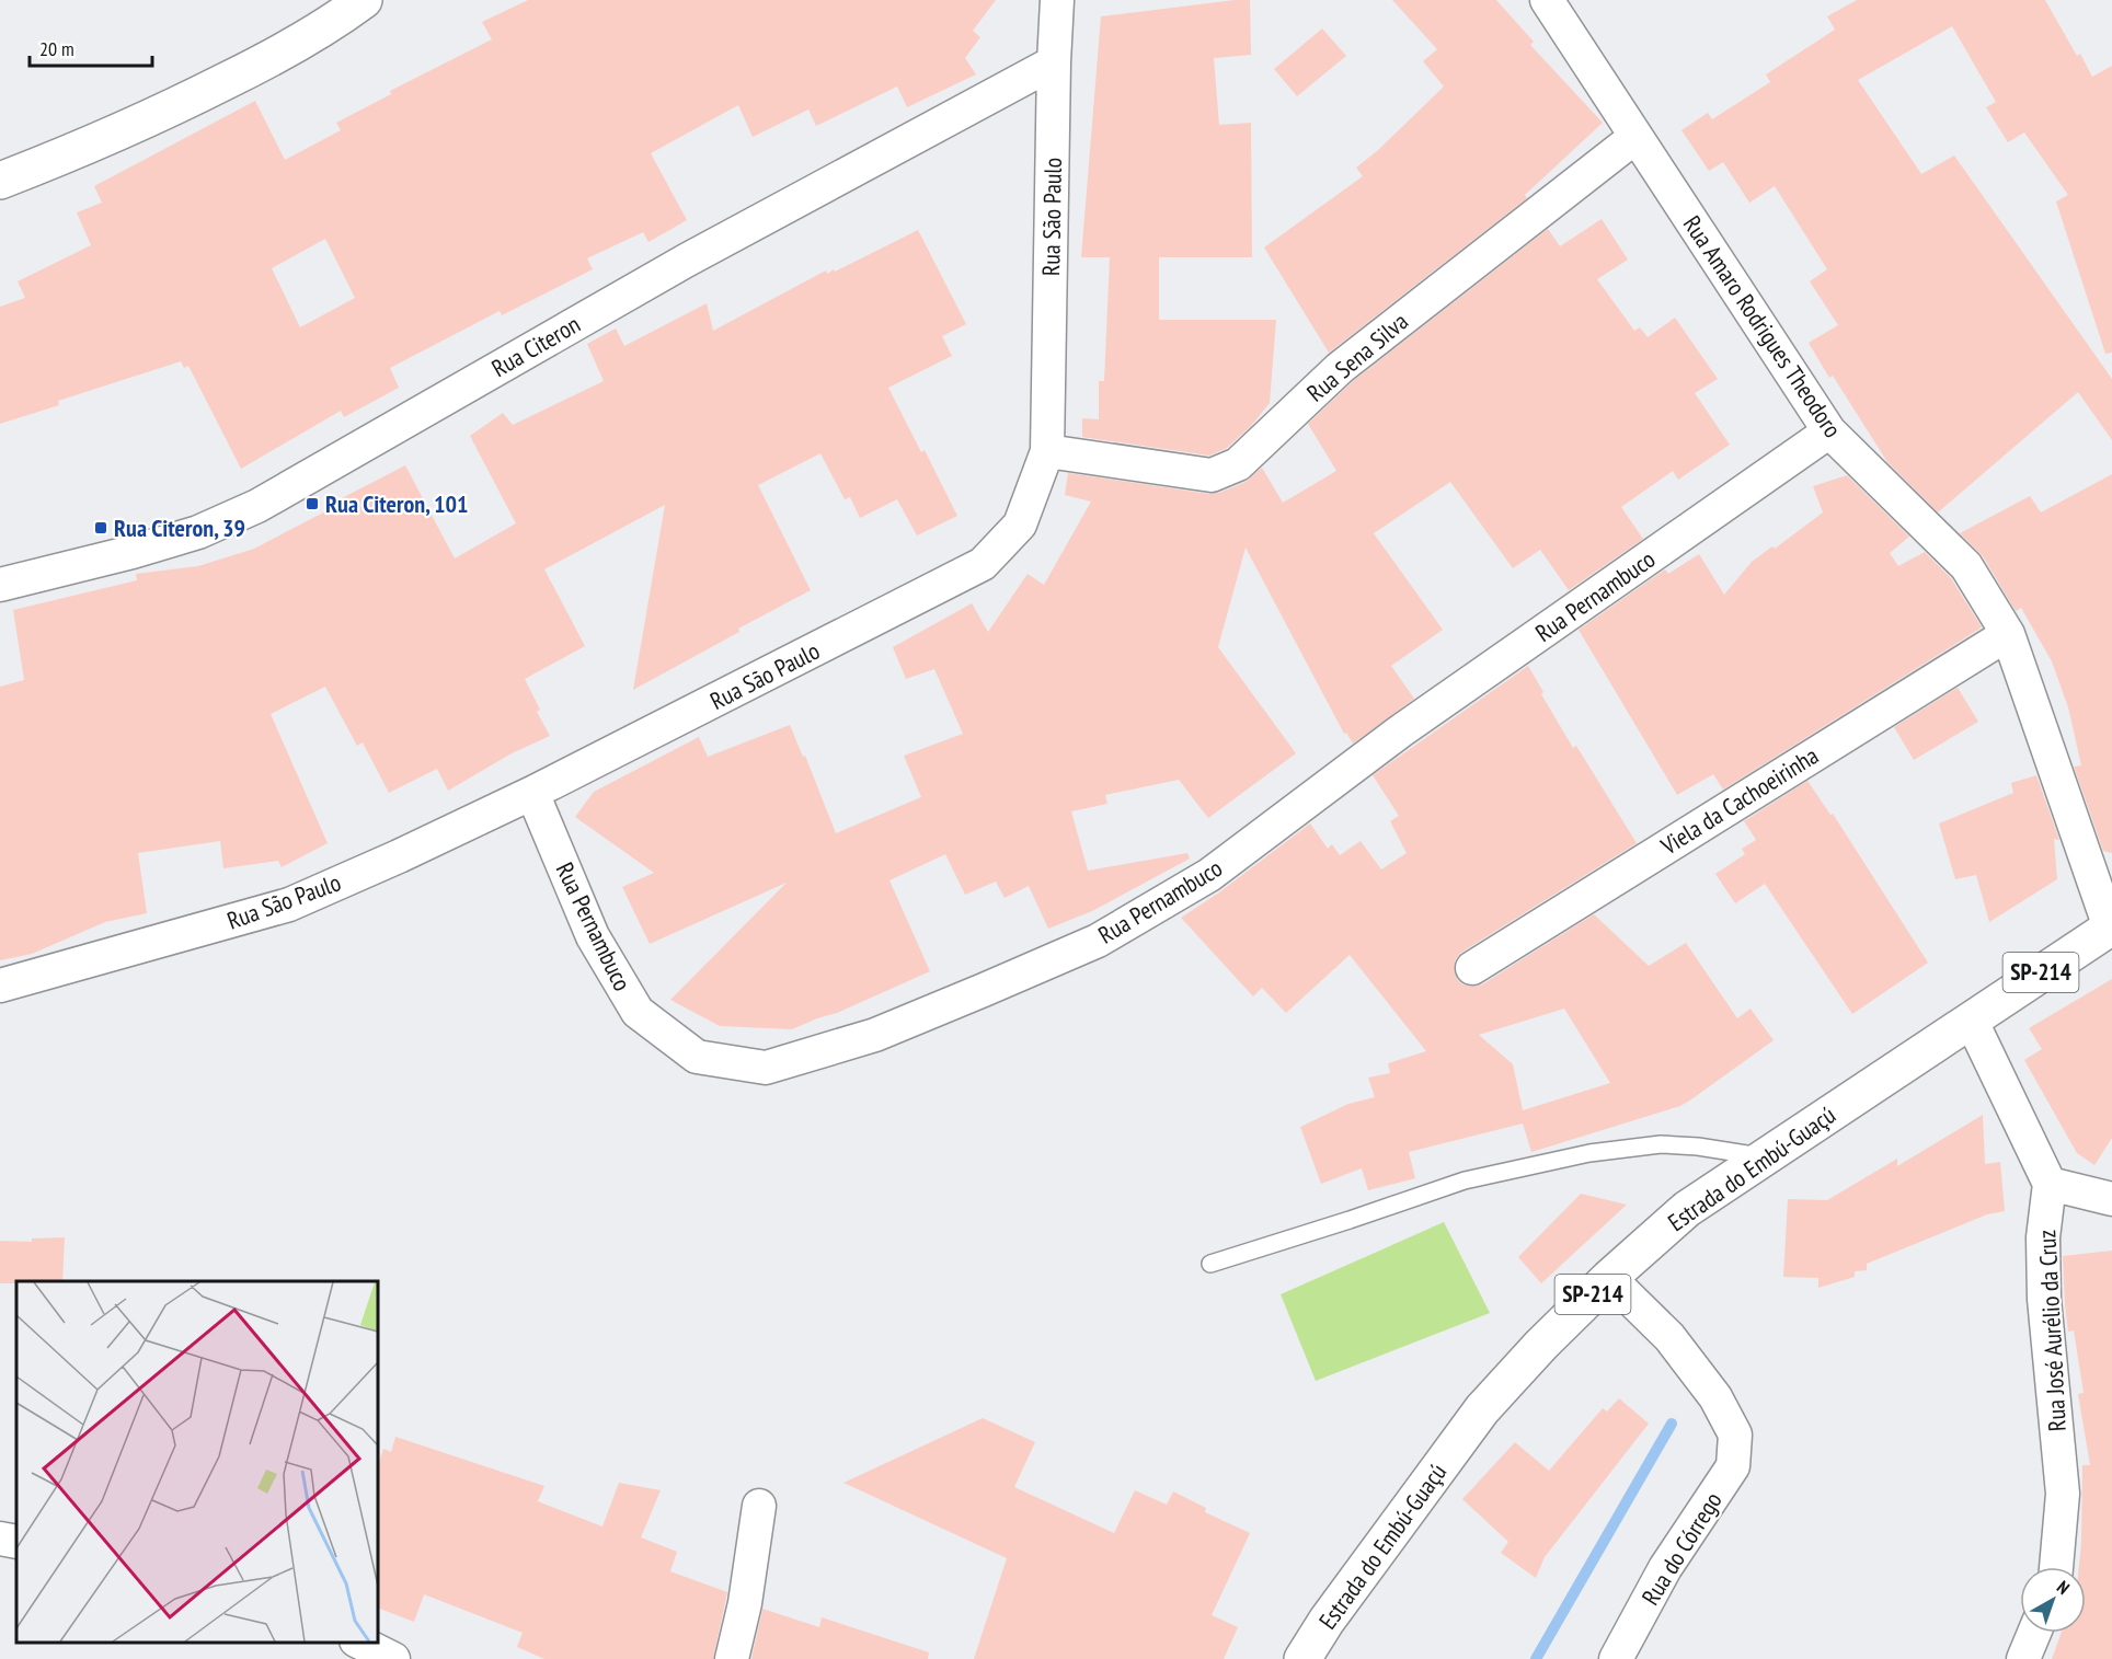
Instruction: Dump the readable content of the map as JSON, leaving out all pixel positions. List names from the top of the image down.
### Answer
{
  "streets": {
    "main road": ["SP-214", "Estrada do Embú-Guaçú"],
    "street": [
      "Rua São Paulo",
      "Rua Amaro Rodrigues Theodoro",
      "Rua Citeron",
      "Rua Sena Silva",
      "Rua Pernambuco",
      "Viela da Cachoeirinha",
      "Rua José Aurélio da Cruz",
      "Rua do Córrego"
    ]
  },
  "crossings": [
    ["Rua São Paulo", "Rua Citeron"],
    ["Rua São Paulo", "Rua Sena Silva"],
    ["Rua São Paulo", "Rua Pernambuco"],
    ["Rua Amaro Rodrigues Theodoro", "Rua Sena Silva"],
    ["Rua Amaro Rodrigues Theodoro", "Rua Pernambuco"],
    ["Rua Amaro Rodrigues Theodoro", "Viela da Cachoeirinha"],
    ["Rua Amaro Rodrigues Theodoro", "Estrada do Embú-Guaçú"],
    ["Estrada do Embú-Guaçú", "Rua do Córrego"]
  ],
  "places": {
    "transit": ["Rua Citeron, 101", "Rua Citeron, 39"]
  },
  "scale_bar": "20 m",
  "north": "top right"
}
